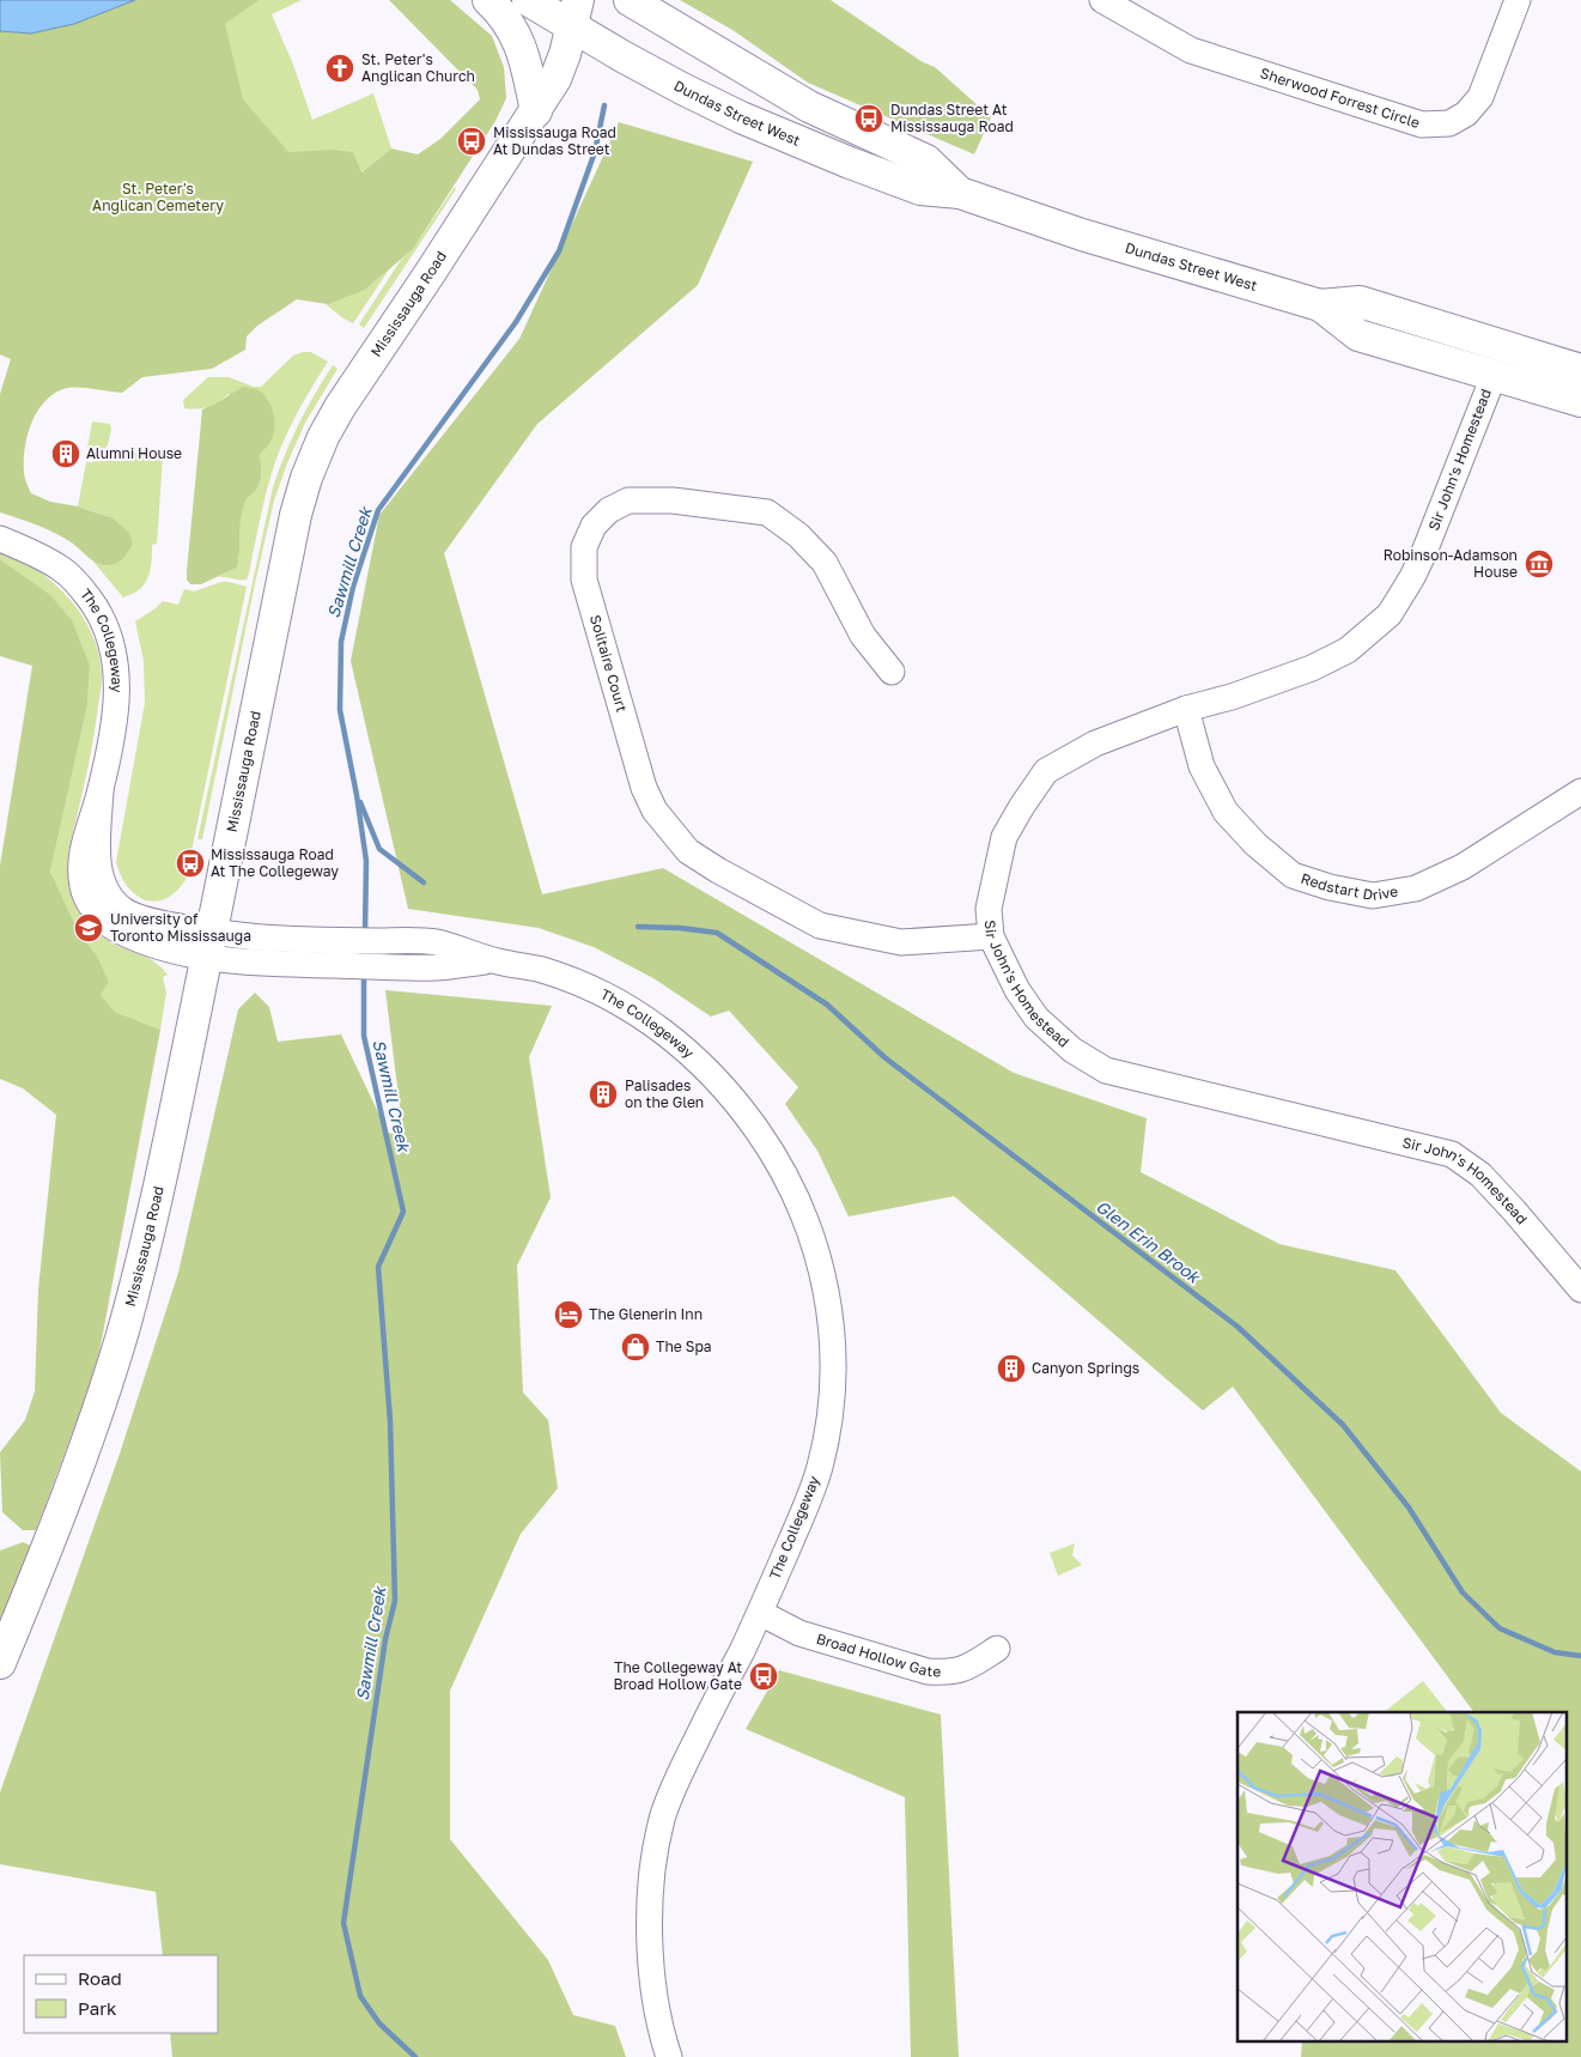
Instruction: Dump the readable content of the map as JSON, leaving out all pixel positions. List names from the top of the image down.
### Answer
{
  "streets": {
    "main road": ["Dundas Street West", "Mississauga Road"],
    "street": [
      "Sherwood Forrest Circle",
      "Sir John's Homestead",
      "The Collegeway",
      "Solitaire Court",
      "Redstart Drive",
      "Broad Hollow Gate"
    ]
  },
  "crossings": [
    ["Dundas Street West", "Mississauga Road"],
    ["Dundas Street West", "Sir John's Homestead"],
    ["Mississauga Road", "The Collegeway"],
    ["Sir John's Homestead", "Solitaire Court"],
    ["Sir John's Homestead", "Redstart Drive"],
    ["The Collegeway", "Broad Hollow Gate"]
  ],
  "water": ["Sawmill Creek", "Glen Erin Brook"],
  "parks": ["St. Peter's Anglican Cemetery"],
  "places": {
    "church": ["St. Peter's Anglican Church"],
    "bus stop": [
      "Dundas Street At Mississauga Road",
      "Mississauga Road At Dundas Street",
      "Mississauga Road At The Collegeway",
      "The Collegeway At Broad Hollow Gate"
    ],
    "building": ["Alumni House", "Palisades on the Glen", "Canyon Springs"],
    "museum": ["Robinson-Adamson House"],
    "school or university": ["University of Toronto Mississauga"],
    "hotel": ["The Glenerin Inn"],
    "shop": ["The Spa"]
  },
  "legend": ["Road", "Park"]
}
